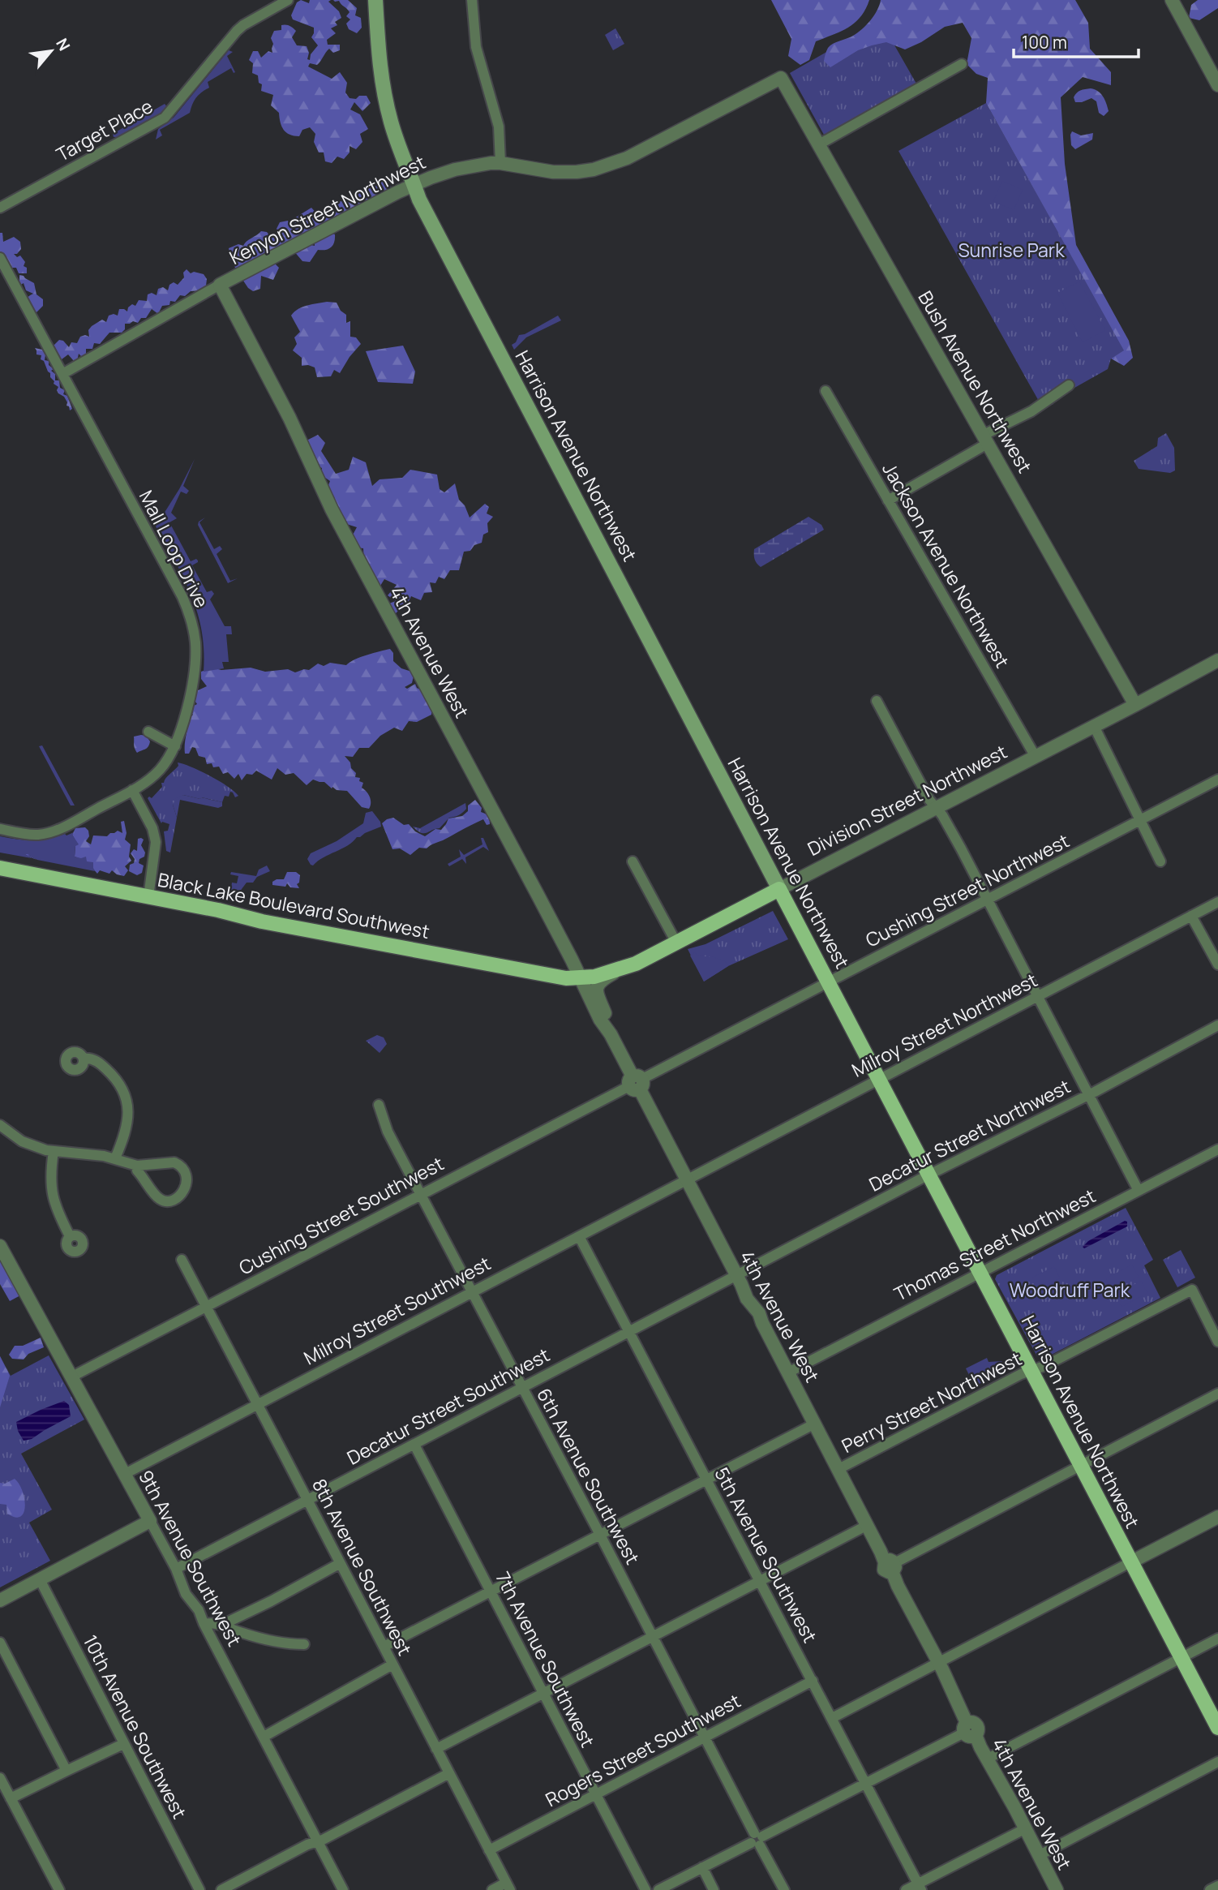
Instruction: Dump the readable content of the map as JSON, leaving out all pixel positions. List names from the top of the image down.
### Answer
{
  "streets": {
    "main road": ["Harrison Avenue Northwest", "Division Street Northwest", "Black Lake Boulevard Southwest"],
    "street": [
      "Target Place",
      "Kenyon Street Northwest",
      "Bush Avenue Northwest",
      "Mall Loop Drive",
      "Jackson Avenue Northwest",
      "4th Avenue West",
      "Cushing Street Northwest",
      "Milroy Street Northwest",
      "Decatur Street Northwest",
      "Cushing Street Southwest",
      "Thomas Street Northwest",
      "Milroy Street Southwest",
      "Perry Street Northwest",
      "Decatur Street Southwest",
      "6th Avenue Southwest",
      "5th Avenue Southwest",
      "9th Avenue Southwest",
      "8th Avenue Southwest",
      "7th Avenue Southwest",
      "10th Avenue Southwest",
      "Rogers Street Southwest"
    ]
  },
  "crossings": [
    ["Kenyon Street Northwest", "Bush Avenue Northwest"],
    ["Kenyon Street Northwest", "Harrison Avenue Northwest"],
    ["Kenyon Street Northwest", "Mall Loop Drive"],
    ["Kenyon Street Northwest", "4th Avenue West"],
    ["Bush Avenue Northwest", "Division Street Northwest"],
    ["Harrison Avenue Northwest", "Division Street Northwest"],
    ["Harrison Avenue Northwest", "Cushing Street Northwest"],
    ["Harrison Avenue Northwest", "Milroy Street Northwest"],
    ["Harrison Avenue Northwest", "Decatur Street Northwest"],
    ["Harrison Avenue Northwest", "Thomas Street Northwest"],
    ["Harrison Avenue Northwest", "Perry Street Northwest"],
    ["Jackson Avenue Northwest", "Division Street Northwest"],
    ["4th Avenue West", "Division Street Northwest"],
    ["4th Avenue West", "Cushing Street Northwest"],
    ["4th Avenue West", "Black Lake Boulevard Southwest"],
    ["4th Avenue West", "Milroy Street Northwest"],
    ["4th Avenue West", "Decatur Street Northwest"],
    ["4th Avenue West", "Cushing Street Southwest"],
    ["4th Avenue West", "Thomas Street Northwest"],
    ["4th Avenue West", "Milroy Street Southwest"],
    ["4th Avenue West", "Perry Street Northwest"],
    ["4th Avenue West", "Decatur Street Southwest"],
    ["Division Street Northwest", "Black Lake Boulevard Southwest"],
    ["Cushing Street Northwest", "Cushing Street Southwest"],
    ["Milroy Street Northwest", "Milroy Street Southwest"],
    ["Decatur Street Northwest", "Decatur Street Southwest"],
    ["Cushing Street Southwest", "6th Avenue Southwest"],
    ["Cushing Street Southwest", "9th Avenue Southwest"],
    ["Cushing Street Southwest", "8th Avenue Southwest"],
    ["Milroy Street Southwest", "6th Avenue Southwest"],
    ["Milroy Street Southwest", "5th Avenue Southwest"],
    ["Milroy Street Southwest", "9th Avenue Southwest"],
    ["Milroy Street Southwest", "8th Avenue Southwest"],
    ["Decatur Street Southwest", "6th Avenue Southwest"],
    ["Decatur Street Southwest", "5th Avenue Southwest"],
    ["Decatur Street Southwest", "9th Avenue Southwest"],
    ["Decatur Street Southwest", "8th Avenue Southwest"],
    ["Decatur Street Southwest", "7th Avenue Southwest"],
    ["6th Avenue Southwest", "Rogers Street Southwest"],
    ["5th Avenue Southwest", "Rogers Street Southwest"],
    ["8th Avenue Southwest", "Rogers Street Southwest"],
    ["7th Avenue Southwest", "Rogers Street Southwest"]
  ],
  "parks": ["Sunrise Park", "Woodruff Park"],
  "scale_bar": "100 m",
  "north": "top right"
}
